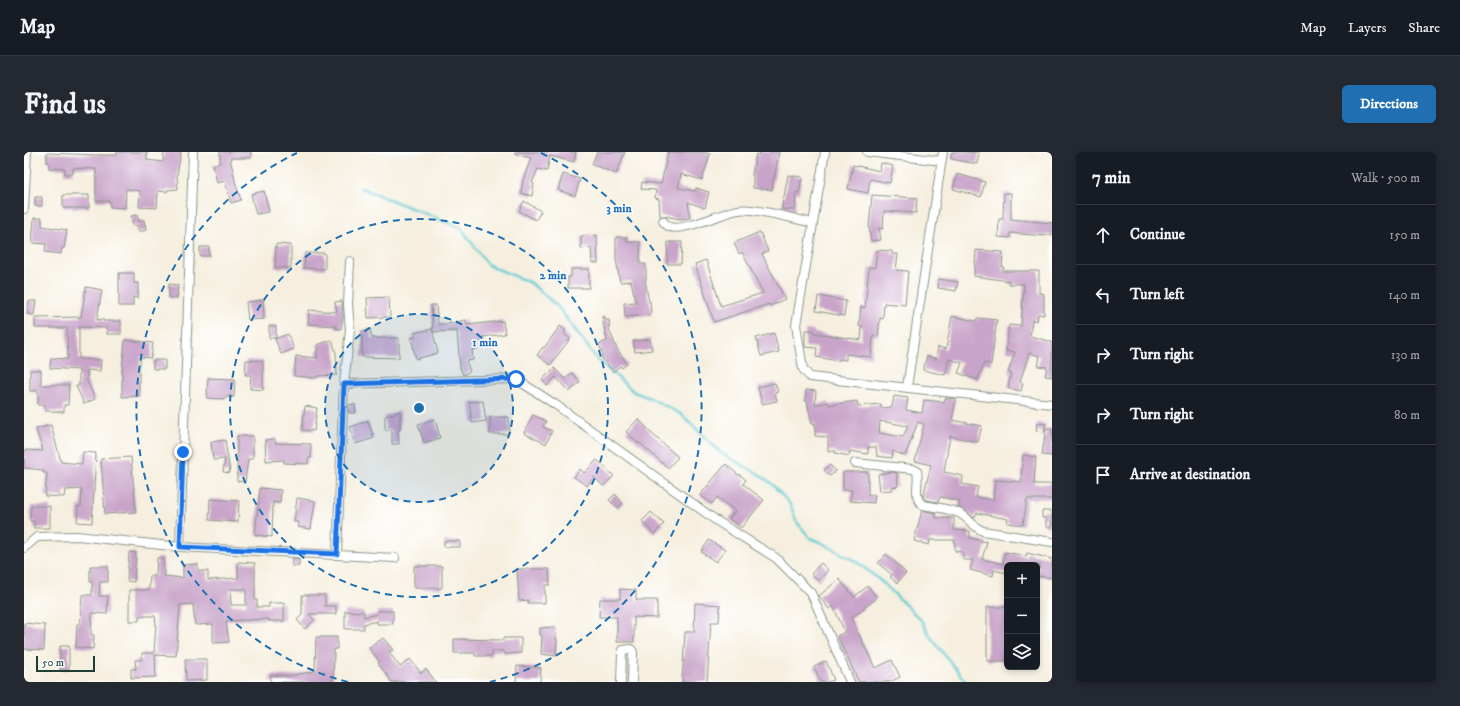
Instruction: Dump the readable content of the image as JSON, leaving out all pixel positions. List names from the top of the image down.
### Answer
{
  "scale_bar": "50 m",
  "page": {
    "header": "Map",
    "nav": ["Map", "Layers", "Share"],
    "buttons": "Directions",
    "title": "Find us",
    "heading": ["7 min", "Walk · 500 m"],
    "list": [
      ["Continue", "150 m"],
      ["Turn left", "140 m"],
      ["Turn right", "130 m"],
      ["Turn right", "80 m"],
      "Arrive at destination"
    ],
    "map_buttons": ["+", "−"],
    "scale": "50 m"
  },
  "rings": ["3 min", "2 min", "1 min"]
}
